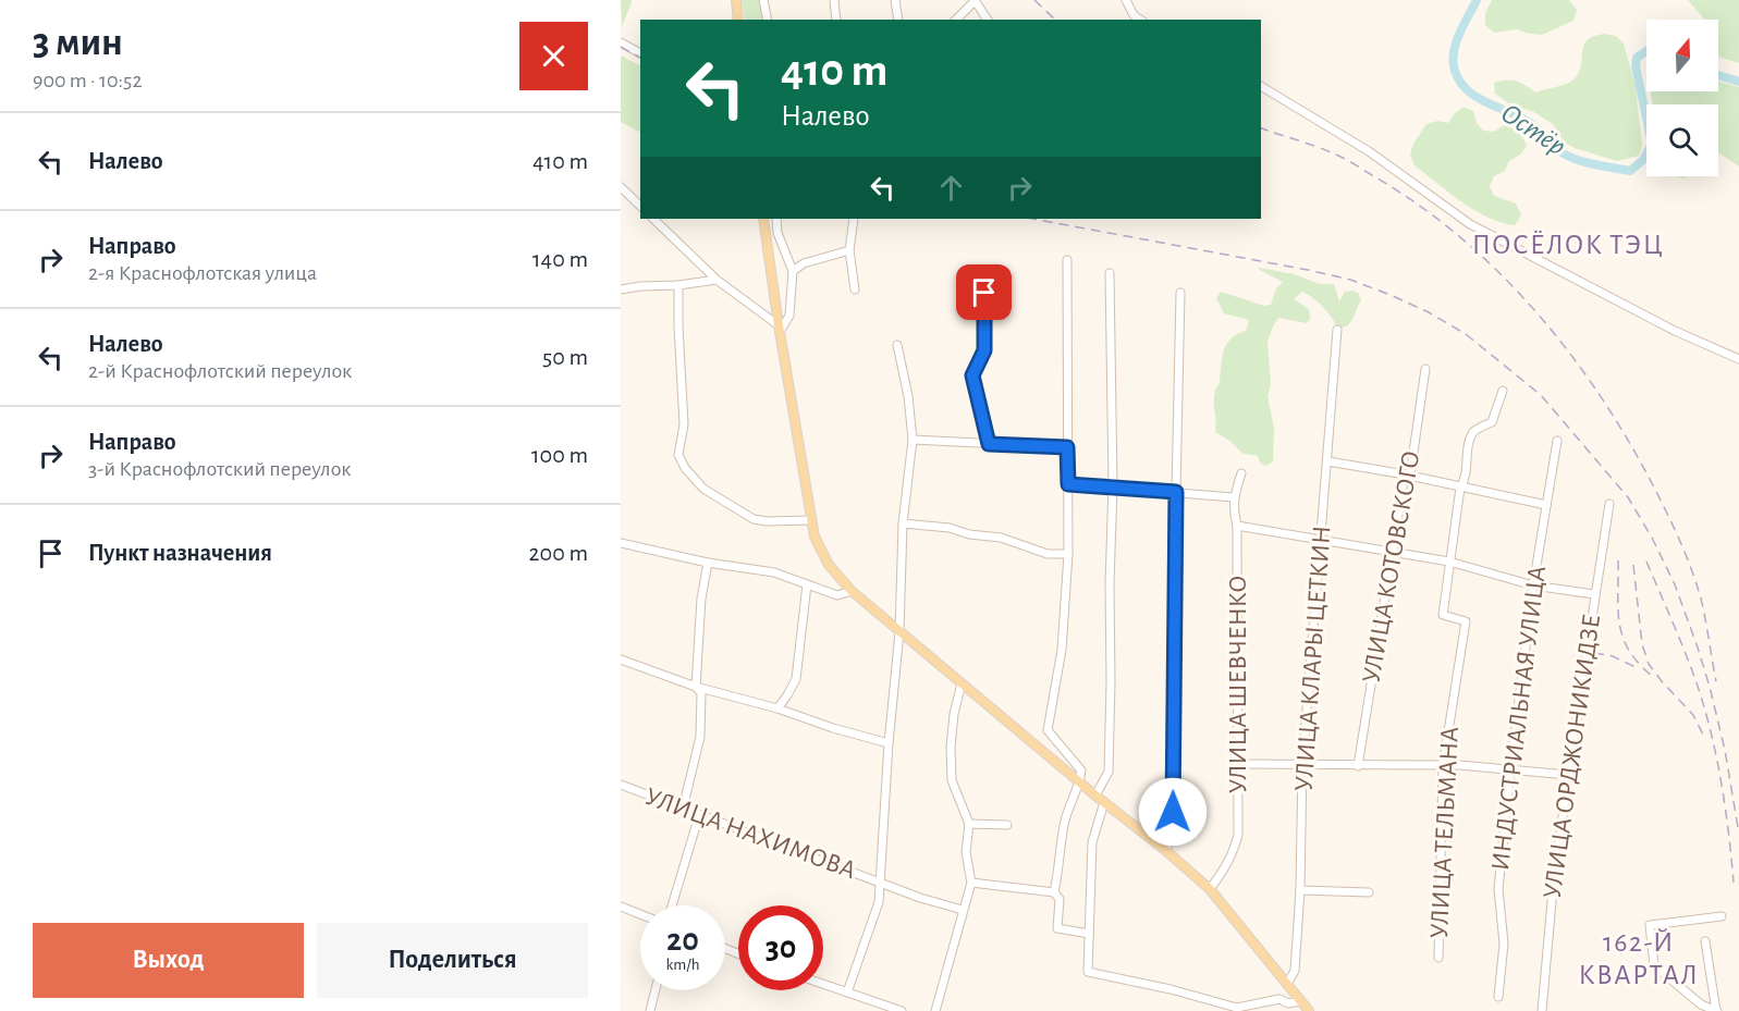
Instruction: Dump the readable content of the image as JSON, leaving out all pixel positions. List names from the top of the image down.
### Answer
{
  "streets": {
    "street": [
      "УЛИЦА КОТОВСКОГО",
      "УЛИЦА КЛАРЫ ЦЕТКИН",
      "УЛИЦА ШЕВЧЕНКО",
      "ИНДУСТРИАЛЬНАЯ УЛИЦА",
      "УЛИЦА ОРДЖОНИКИДЗЕ",
      "УЛИЦА ТЕЛЬМАНА",
      "УЛИЦА НАХИМОВА"
    ]
  },
  "districts": ["ПОСЁЛОК ТЭЦ", "162-Й КВАРТАЛ"],
  "water": ["Остёр"],
  "north": "top",
  "page": {
    "heading": ["3 мин", "900 m · 10:52"],
    "turn": ["410 m", "Налево"],
    "list": [
      {
        "name": "Налево",
        "value": "410 m"
      },
      {
        "name": "Направо",
        "note": "2-я Краснофлотская улица",
        "value": "140 m"
      },
      {
        "name": "Налево",
        "note": "2-й Краснофлотский переулок",
        "value": "50 m"
      },
      {
        "name": "Направо",
        "note": "3-й Краснофлотский переулок",
        "value": "100 m"
      },
      {
        "name": "Пункт назначения",
        "value": "200 m"
      }
    ],
    "speed": "20 km/h",
    "limit": "30",
    "buttons": ["Выход", "Поделиться"]
  }
}
